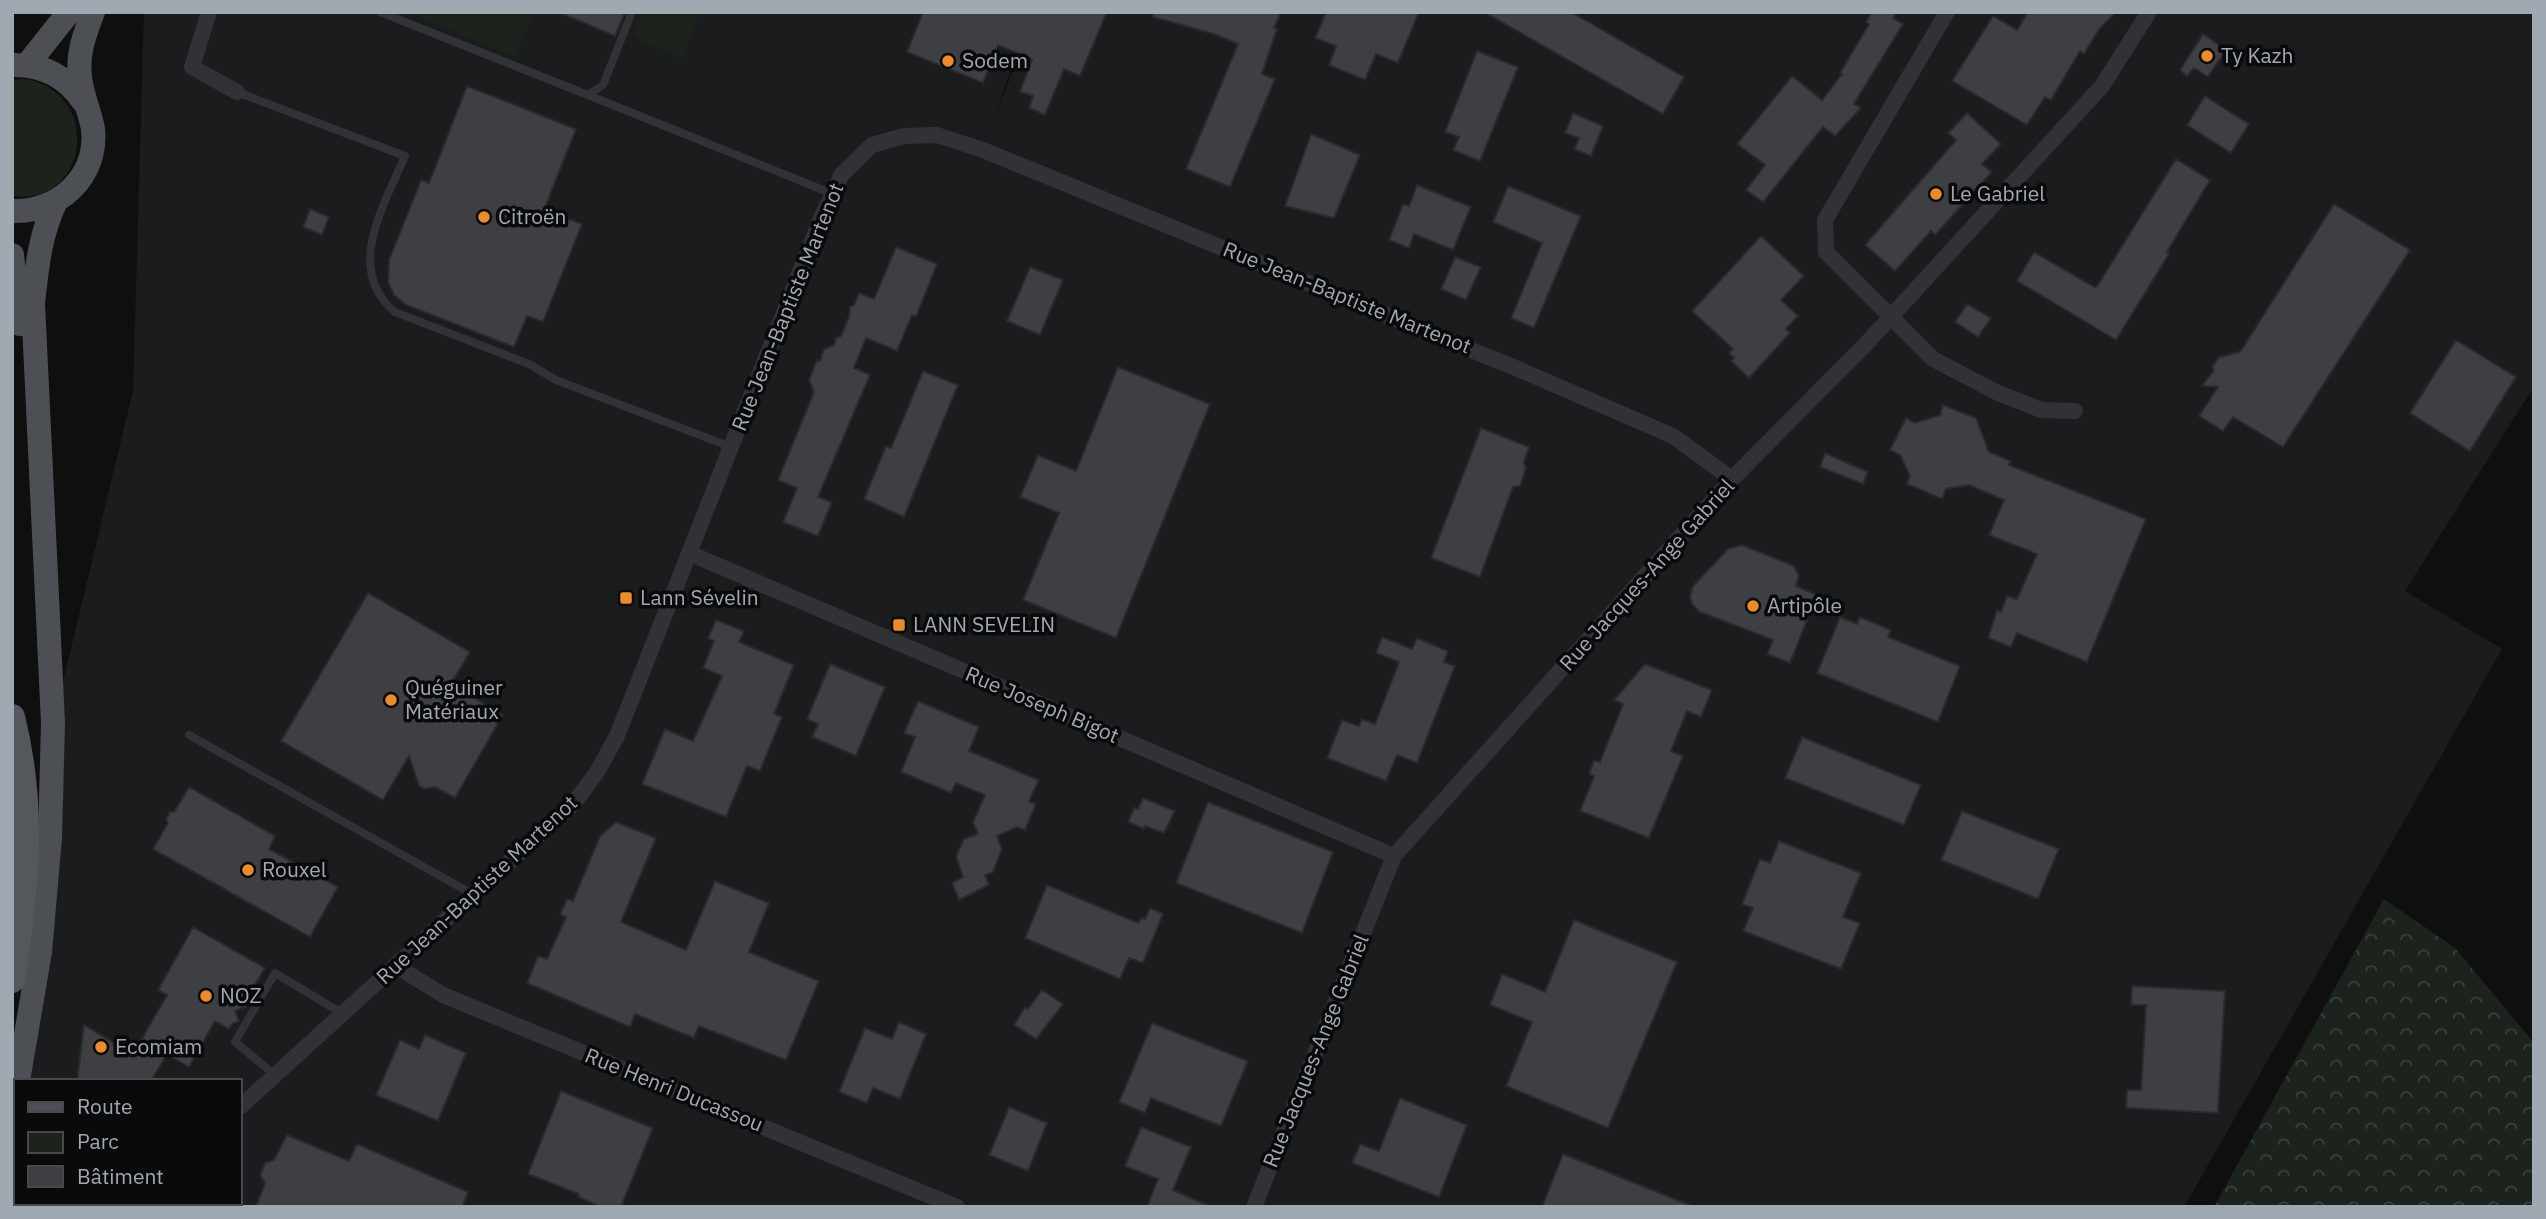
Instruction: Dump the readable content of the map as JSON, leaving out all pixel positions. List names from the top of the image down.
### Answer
{
  "streets": {
    "street": [
      "Rue Jean-Baptiste Martenot",
      "Rue Jacques-Ange Gabriel",
      "Rue Joseph Bigot",
      "Rue Henri Ducassou"
    ]
  },
  "crossings": [
    ["Rue Jean-Baptiste Martenot", "Rue Jacques-Ange Gabriel"],
    ["Rue Jean-Baptiste Martenot", "Rue Joseph Bigot"],
    ["Rue Jean-Baptiste Martenot", "Rue Henri Ducassou"],
    ["Rue Jacques-Ange Gabriel", "Rue Joseph Bigot"]
  ],
  "places": {
    "other": [
      "Ty Kazh",
      "Sodem",
      "Le Gabriel",
      "Citroën",
      "Artipôle",
      "Quéguiner Matériaux",
      "Rouxel",
      "NOZ",
      "Ecomiam"
    ],
    "transit": ["Lann Sévelin", "LANN SEVELIN"]
  },
  "legend": ["Route", "Parc", "Bâtiment"]
}
